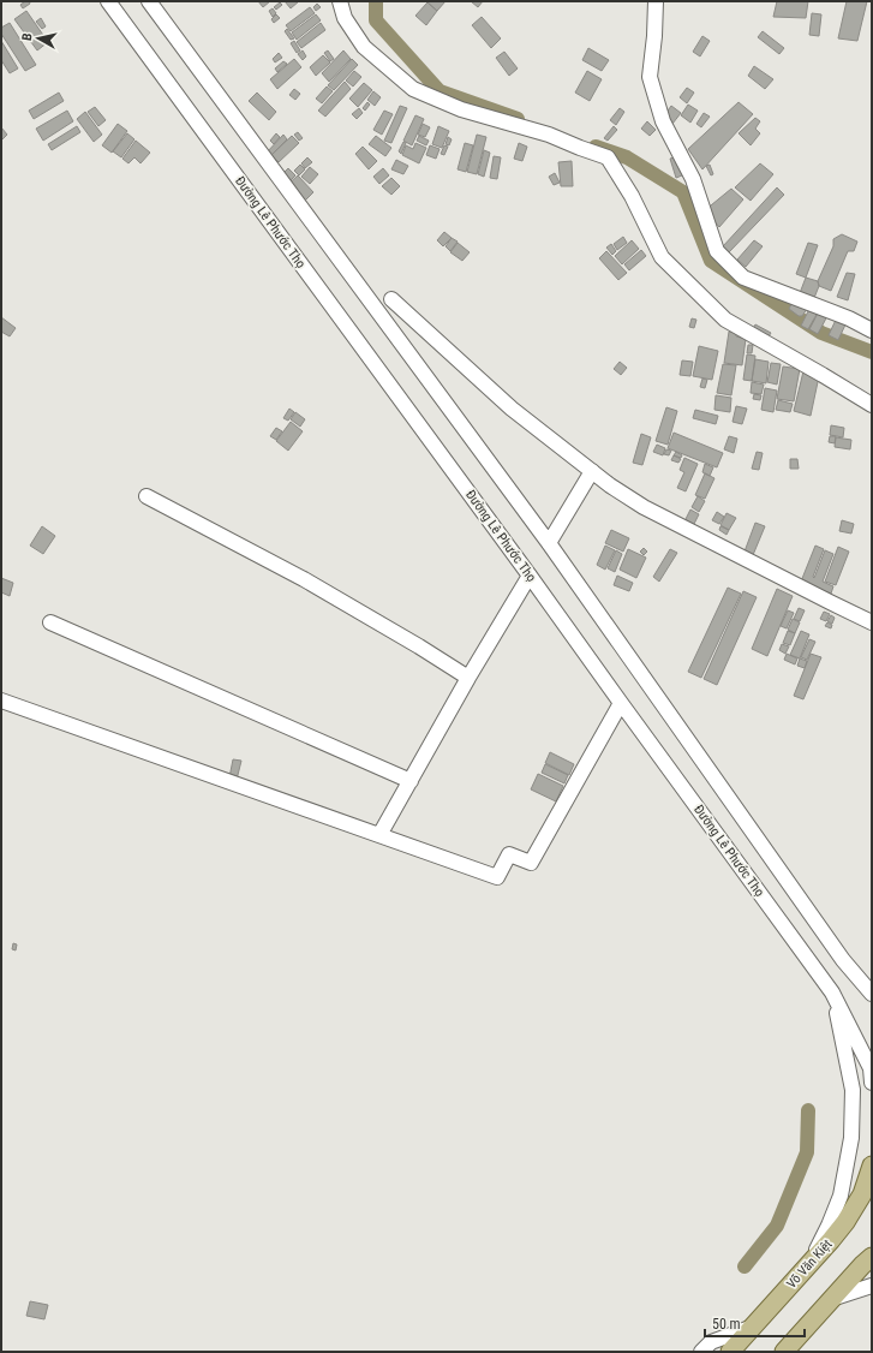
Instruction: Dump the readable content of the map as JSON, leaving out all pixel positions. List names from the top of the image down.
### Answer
{
  "streets": {
    "main road": ["Võ Văn Kiệt"],
    "street": ["Đường Lê Phước Thọ"]
  },
  "scale_bar": "50 m",
  "north": "left"
}
